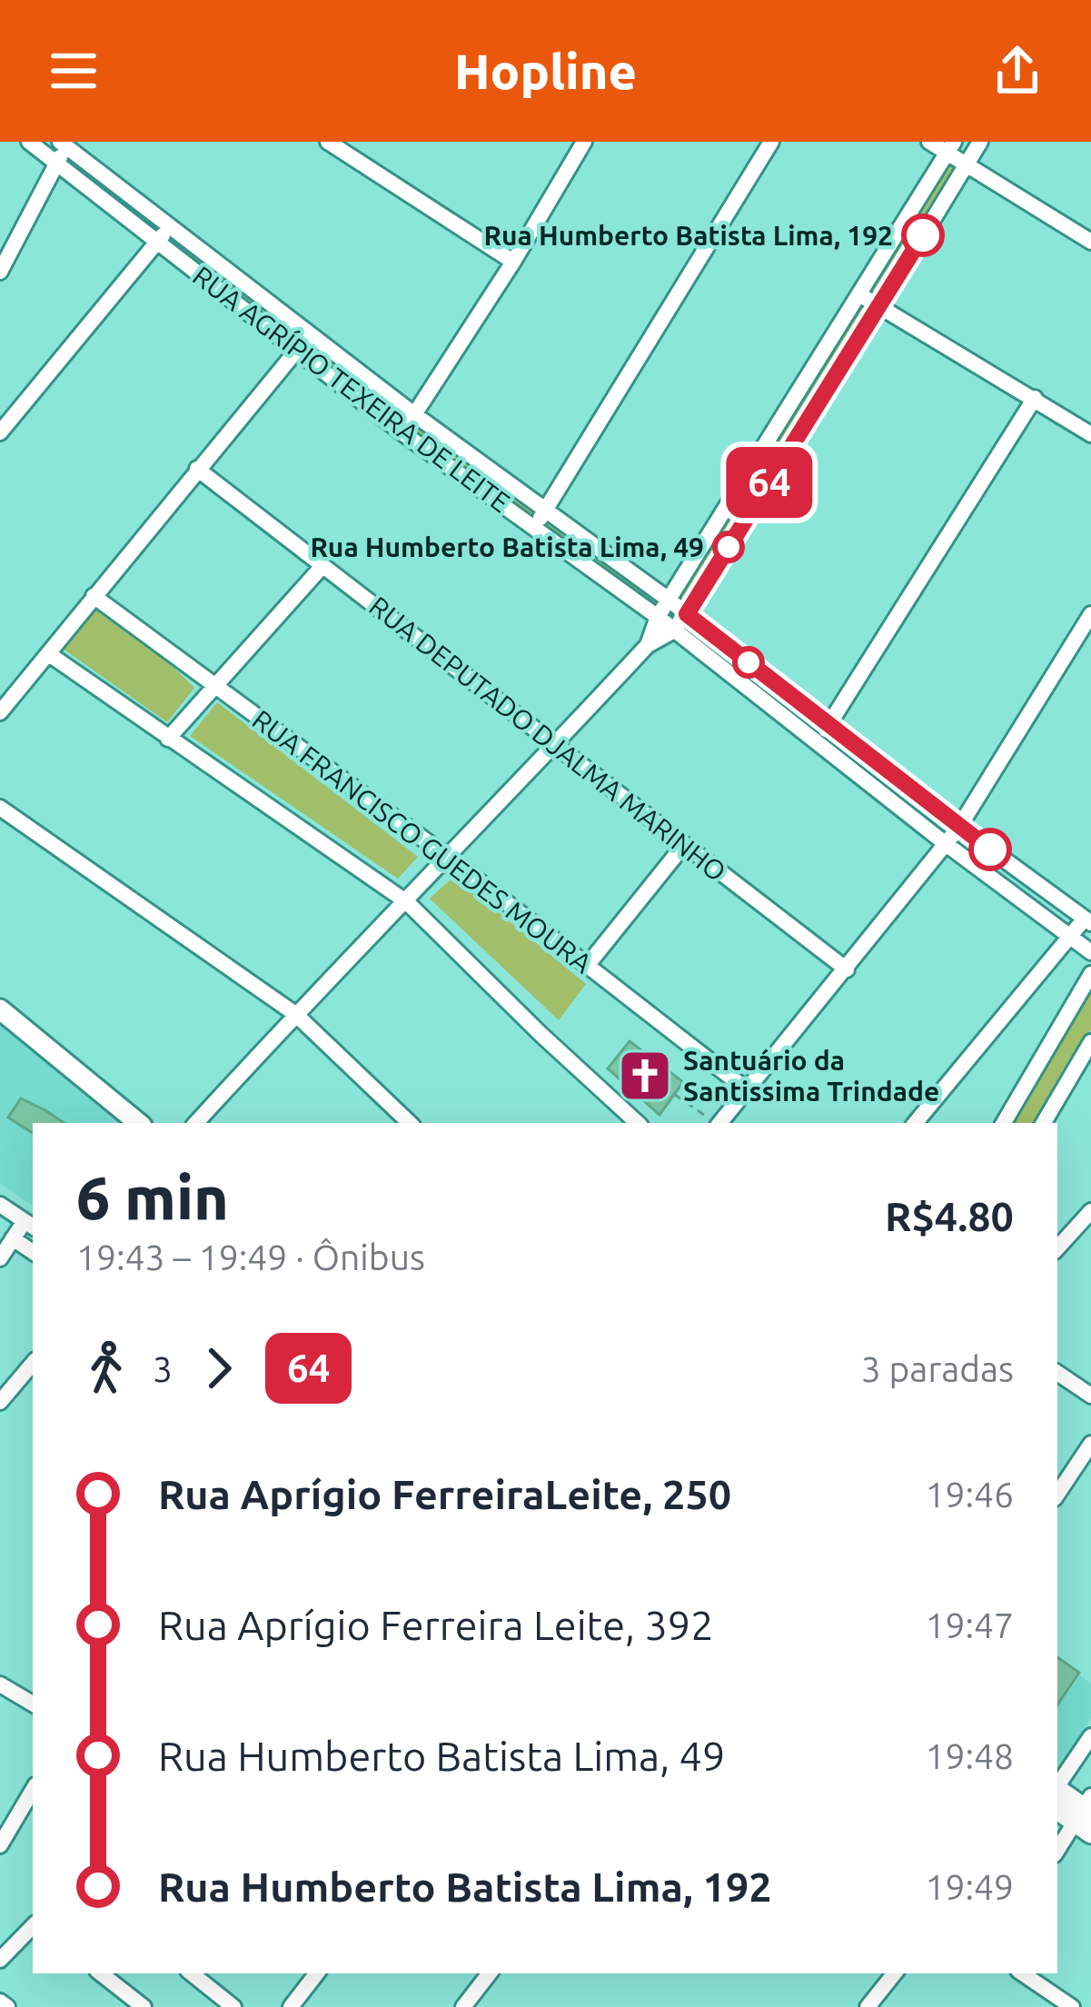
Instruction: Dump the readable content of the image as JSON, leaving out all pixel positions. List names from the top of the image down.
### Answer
{
  "streets": {
    "street": ["RUA AGRÍPIO TEXEIRA DE LEITE", "RUA DEPUTADO DJALMA MARINHO", "RUA FRANCISCO GUEDES MOURA"]
  },
  "places": {
    "other": ["Rua Humberto Batista Lima, 192", "Rua Humberto Batista Lima, 49"],
    "church": ["Santuário da Santissima Trindade"]
  },
  "lines": ["bus line 64"],
  "page": {
    "header": "Hopline",
    "on_map": "64",
    "heading": ["6 min", "19:43 – 19:49 · Ônibus", "R$4.80"],
    "legs": ["3", "64", "3 paradas"],
    "list": [
      {
        "name": "Rua Aprígio FerreiraLeite, 250",
        "value": "19:46"
      },
      {
        "name": "Rua Aprígio Ferreira Leite, 392",
        "value": "19:47"
      },
      {
        "name": "Rua Humberto Batista Lima, 49",
        "value": "19:48"
      },
      {
        "name": "Rua Humberto Batista Lima, 192",
        "value": "19:49"
      }
    ]
  }
}
